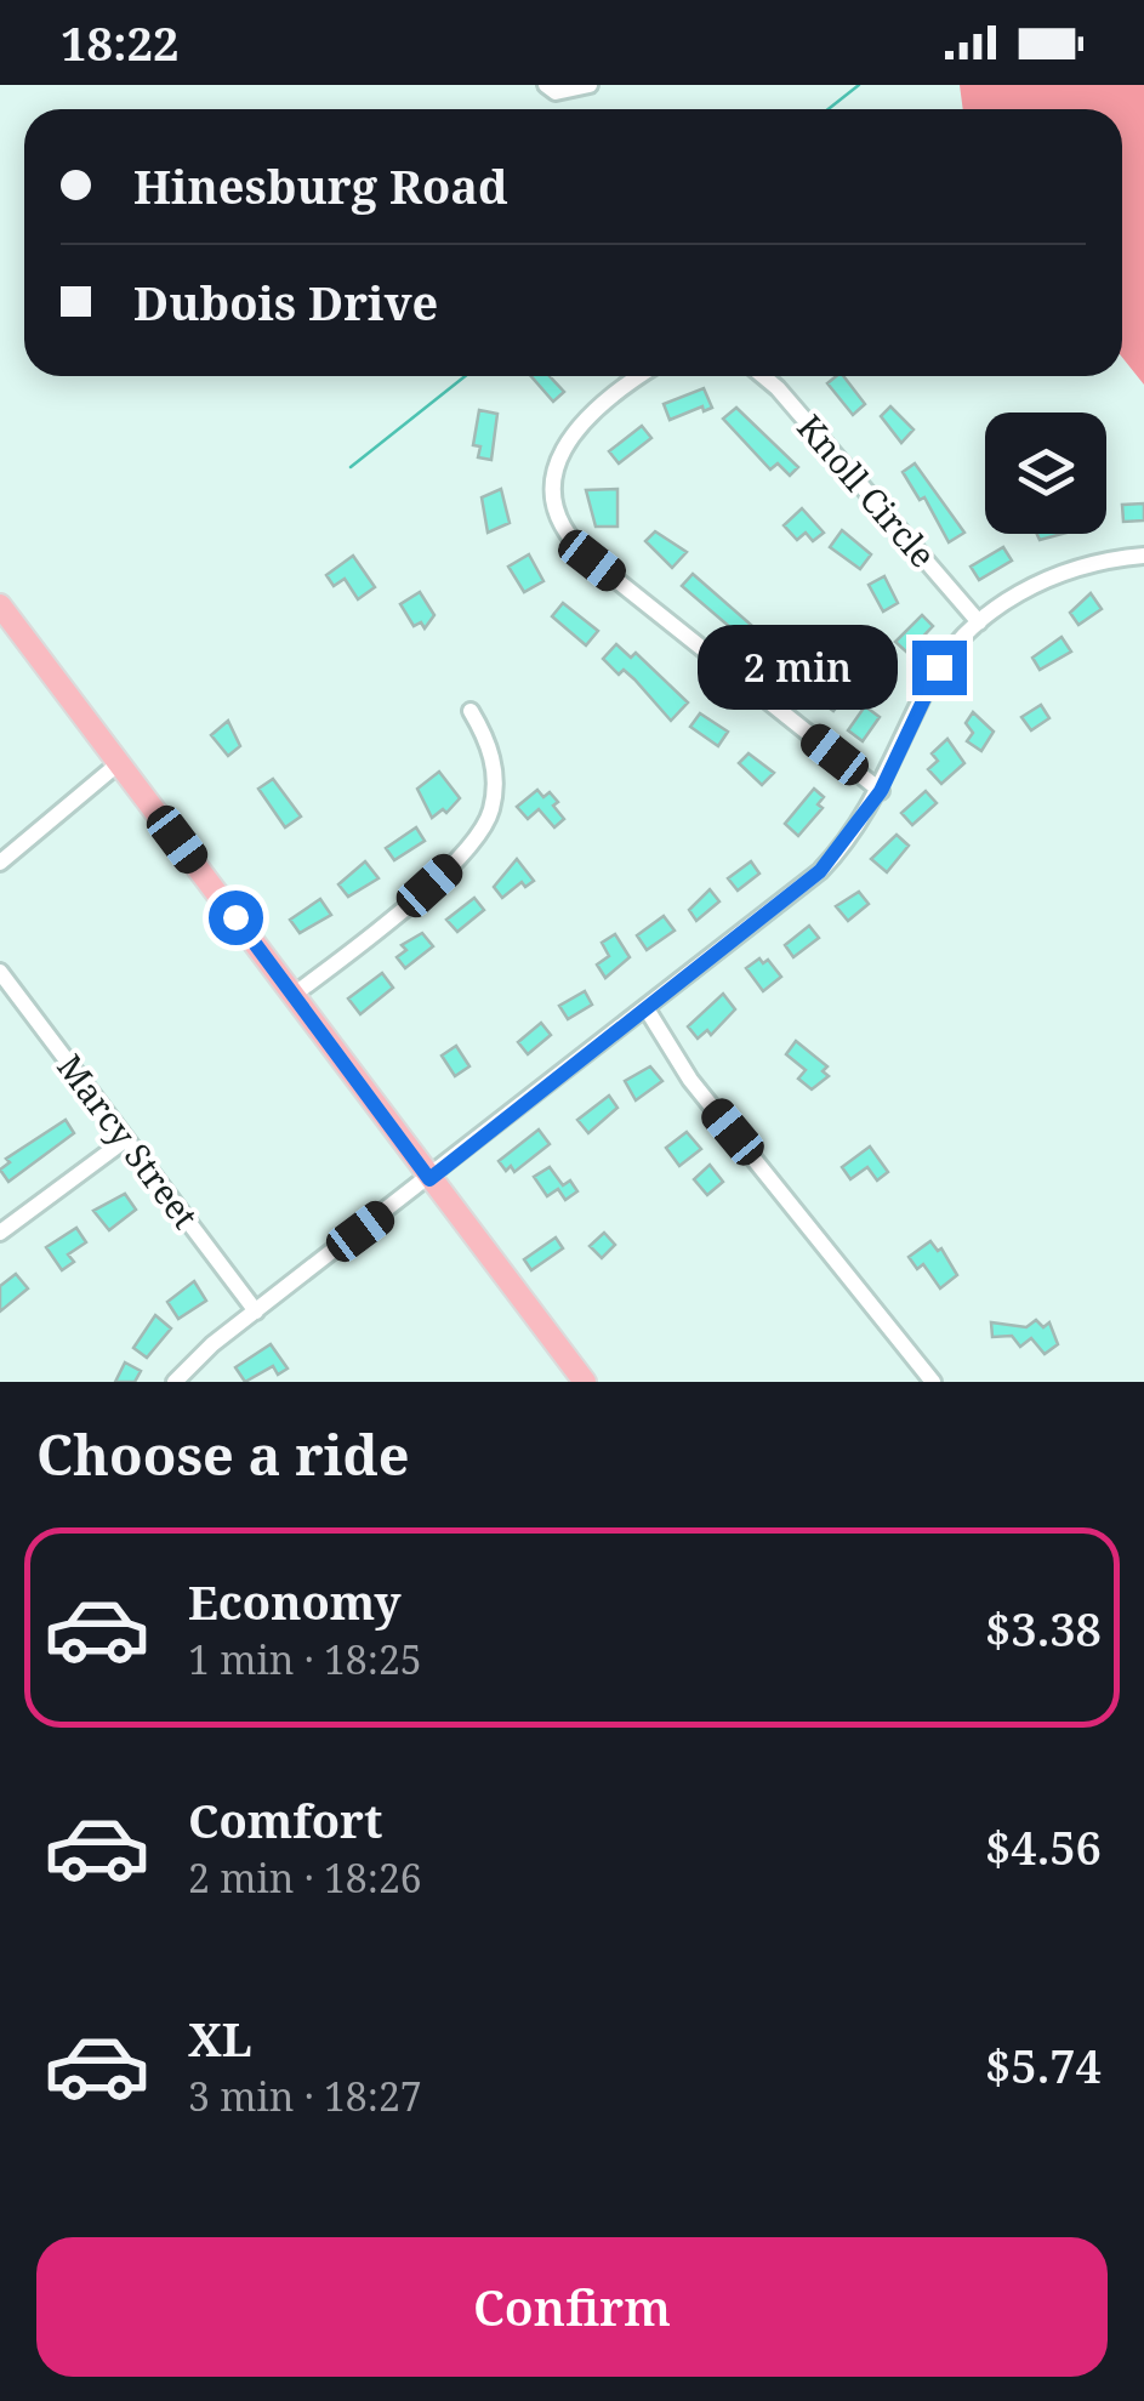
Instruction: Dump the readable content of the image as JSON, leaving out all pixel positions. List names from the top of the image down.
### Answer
{
  "streets": {
    "street": ["Knoll Circle", "Marcy Street"]
  },
  "page": {
    "status": "18:22",
    "banner": ["Hinesburg Road", "Dubois Drive"],
    "bubble": "2 min",
    "heading": "Choose a ride",
    "list": [
      {
        "name": "Economy",
        "note": "1 min · 18:25",
        "value": "$3.38"
      },
      {
        "name": "Comfort",
        "note": "2 min · 18:26",
        "value": "$4.56"
      },
      {
        "name": "XL",
        "note": "3 min · 18:27",
        "value": "$5.74"
      }
    ],
    "buttons": "Confirm"
  }
}
